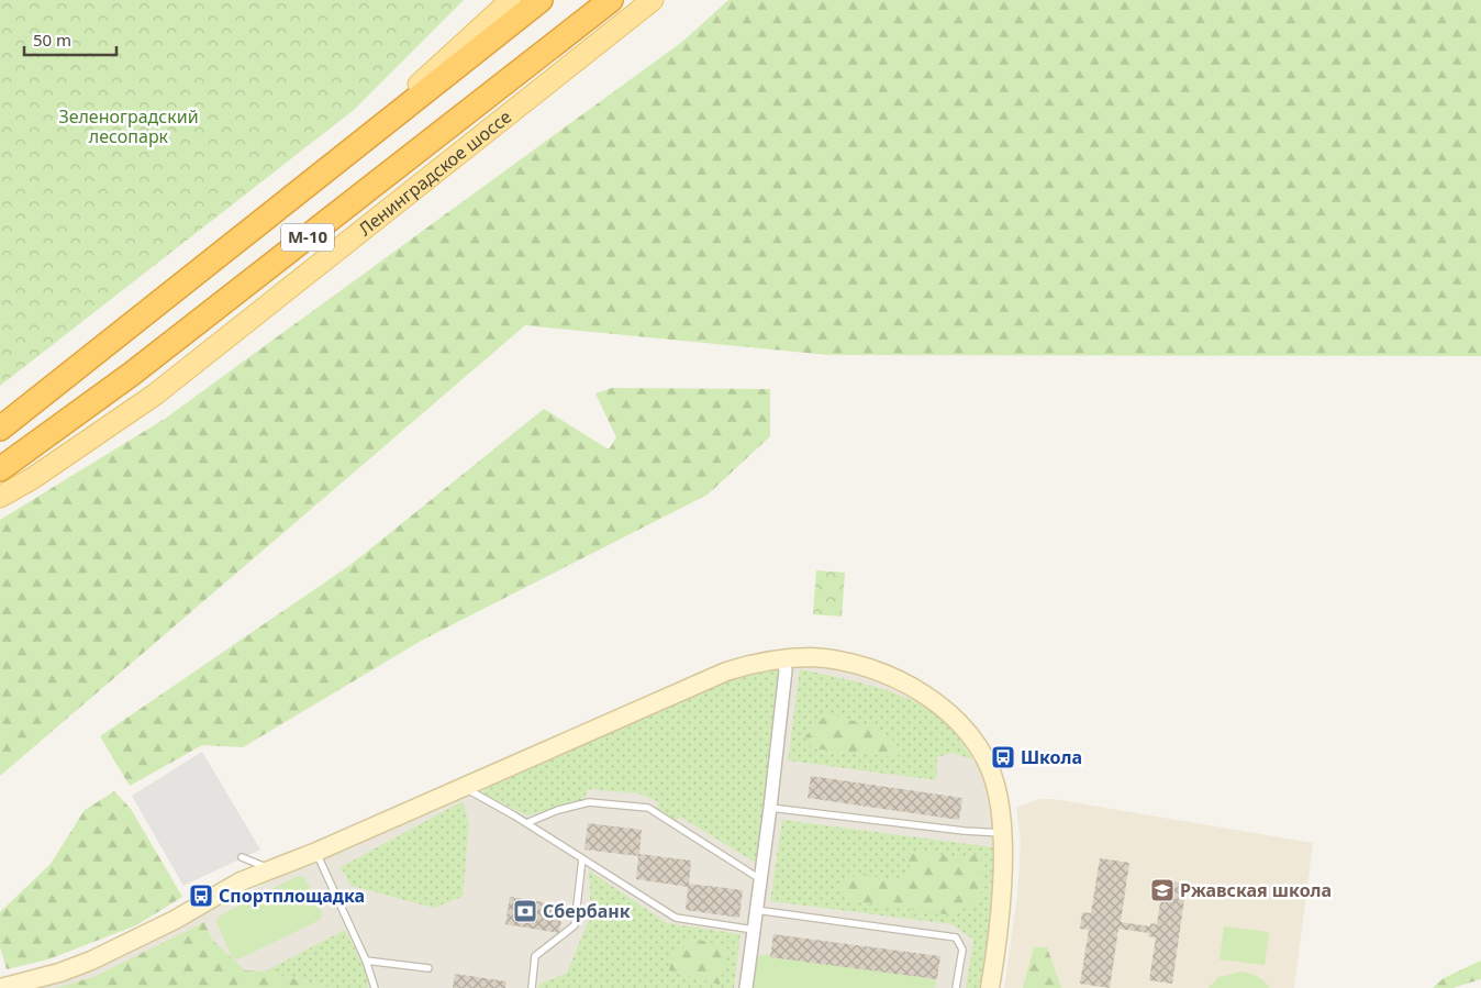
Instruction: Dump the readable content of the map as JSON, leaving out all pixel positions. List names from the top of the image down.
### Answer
{
  "streets": {
    "highway": ["Ленинградское шоссе", "М-10"]
  },
  "parks": ["Зеленоградский лесопарк"],
  "places": {
    "bus stop": ["Школа", "Спортплощадка"],
    "school or university": ["Ржавская школа"],
    "bank": ["Сбербанк"]
  },
  "scale_bar": "50 m"
}
